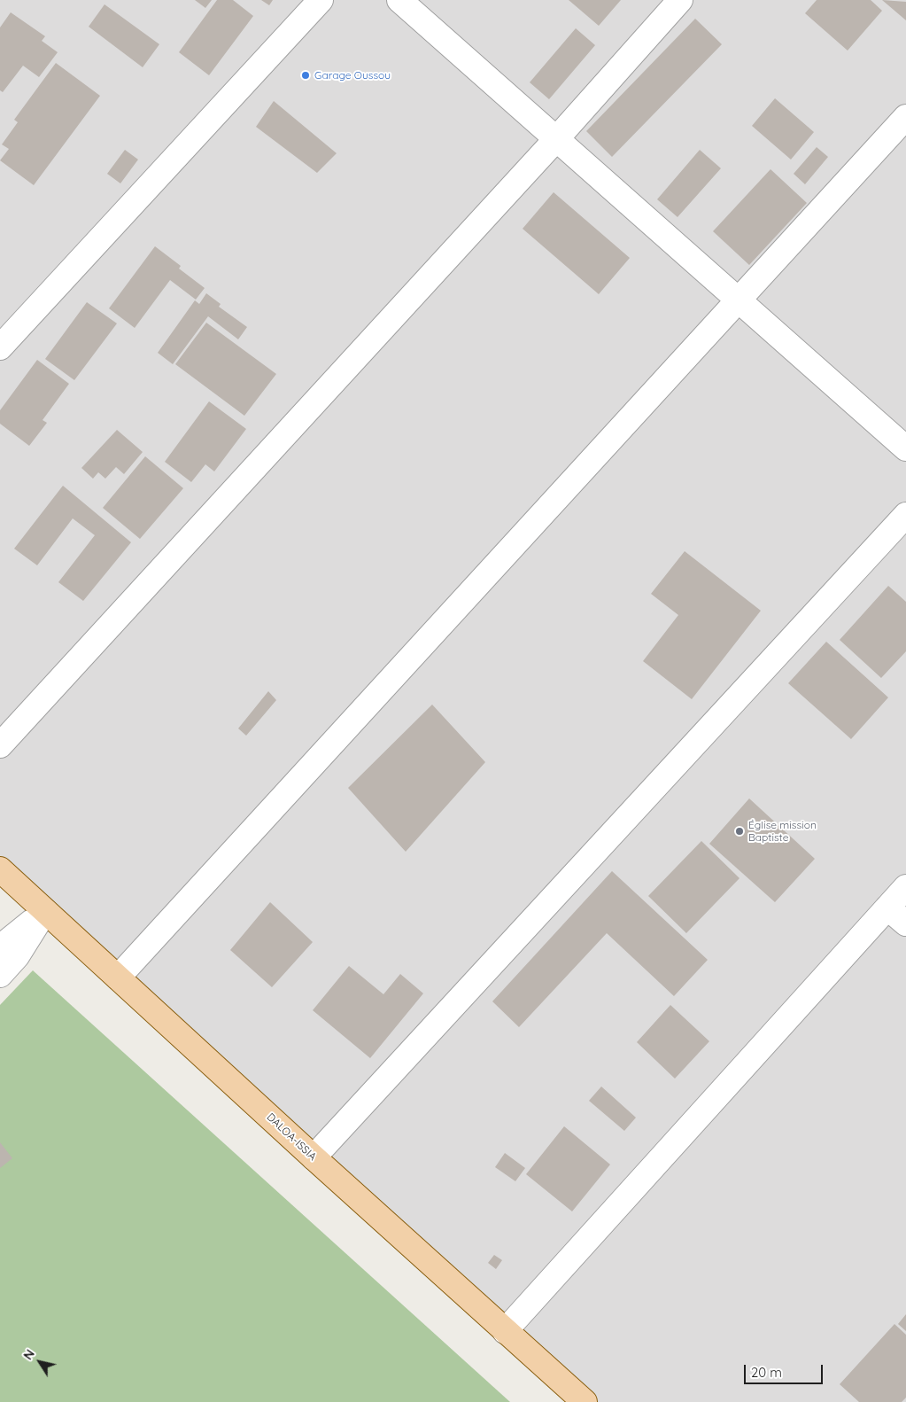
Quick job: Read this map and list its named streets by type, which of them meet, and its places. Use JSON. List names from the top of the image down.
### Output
{
  "streets": {
    "main road": ["DALOA-ISSIA"]
  },
  "places": ["Garage Oussou", "Église mission Baptiste"],
  "scale_bar": "20 m",
  "north": "top left"
}
